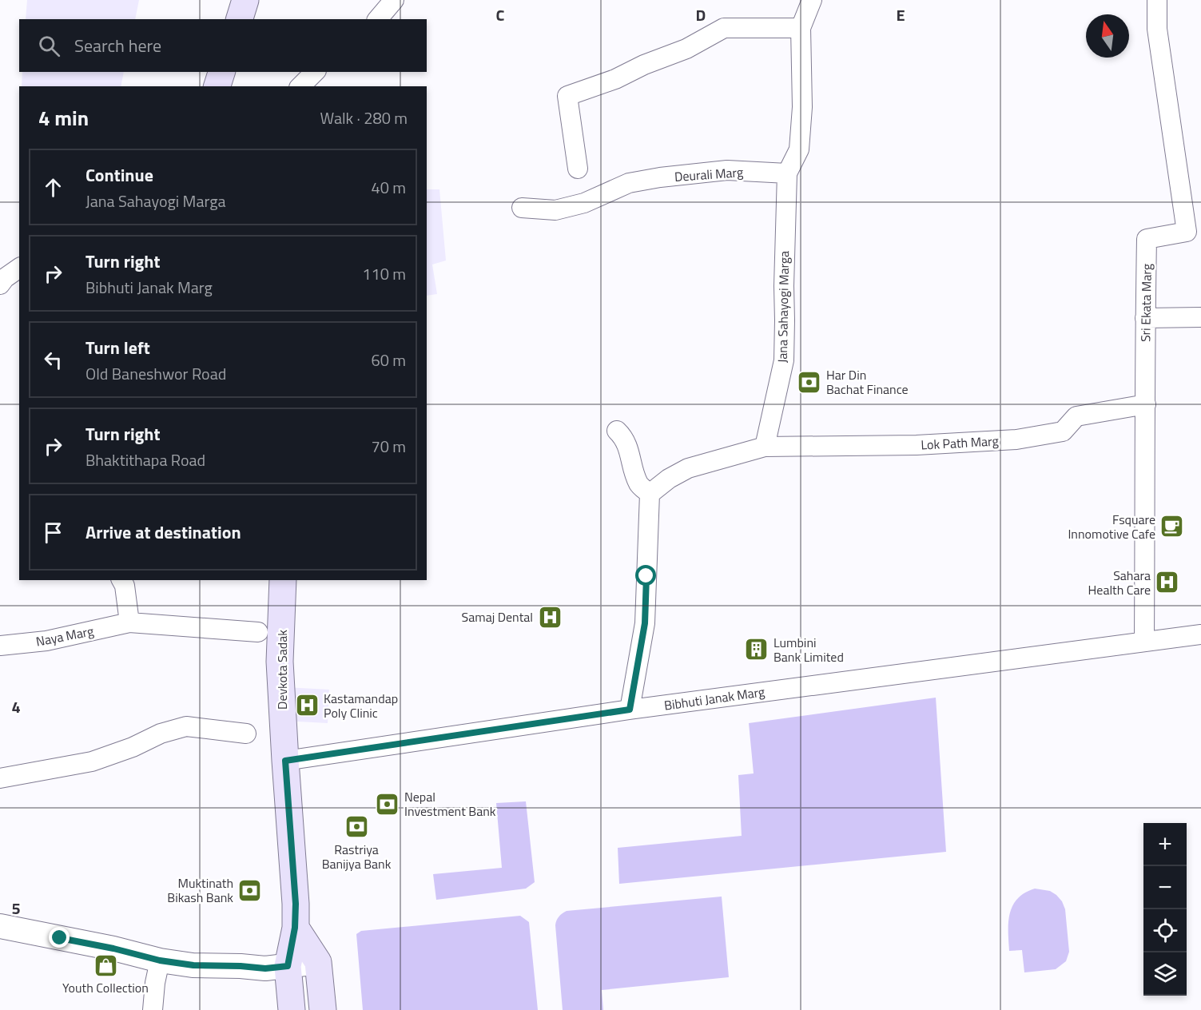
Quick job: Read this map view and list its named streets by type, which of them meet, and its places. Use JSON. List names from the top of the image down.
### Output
{
  "streets": {
    "main road": ["Devkota Sadak"],
    "street": [
      "Deurali Marg",
      "Sri Ekata Marg",
      "Jana Sahayogi Marga",
      "Lok Path Marg",
      "Naya Marg",
      "Bibhuti Janak Marg"
    ]
  },
  "crossings": [
    ["Deurali Marg", "Jana Sahayogi Marga"],
    ["Sri Ekata Marg", "Lok Path Marg"],
    ["Sri Ekata Marg", "Bibhuti Janak Marg"],
    ["Jana Sahayogi Marga", "Lok Path Marg"],
    ["Devkota Sadak", "Bibhuti Janak Marg"]
  ],
  "places": {
    "bank": [
      "Har Din Bachat Finance",
      "Nepal Investment Bank",
      "Rastriya Banijya Bank",
      "Muktinath Bikash Bank"
    ],
    "cafe": ["Fsquare Innomotive Cafe"],
    "hospital": ["Sahara Health Care", "Samaj Dental", "Kastamandap Poly Clinic"],
    "building": ["Lumbini Bank Limited"],
    "shop": ["Youth Collection"]
  },
  "north": "top",
  "page": {
    "search": "Search here",
    "heading": ["4 min", "Walk · 280 m"],
    "list": [
      ["Continue", "Jana Sahayogi Marga", "40 m"],
      ["Turn right", "Bibhuti Janak Marg", "110 m"],
      ["Turn left", "Old Baneshwor Road", "60 m"],
      ["Turn right", "Bhaktithapa Road", "70 m"],
      "Arrive at destination"
    ],
    "map_buttons": ["+", "−"]
  },
  "grid": {
    "columns": ["C", "D", "E"],
    "rows": ["4", "5"]
  }
}
